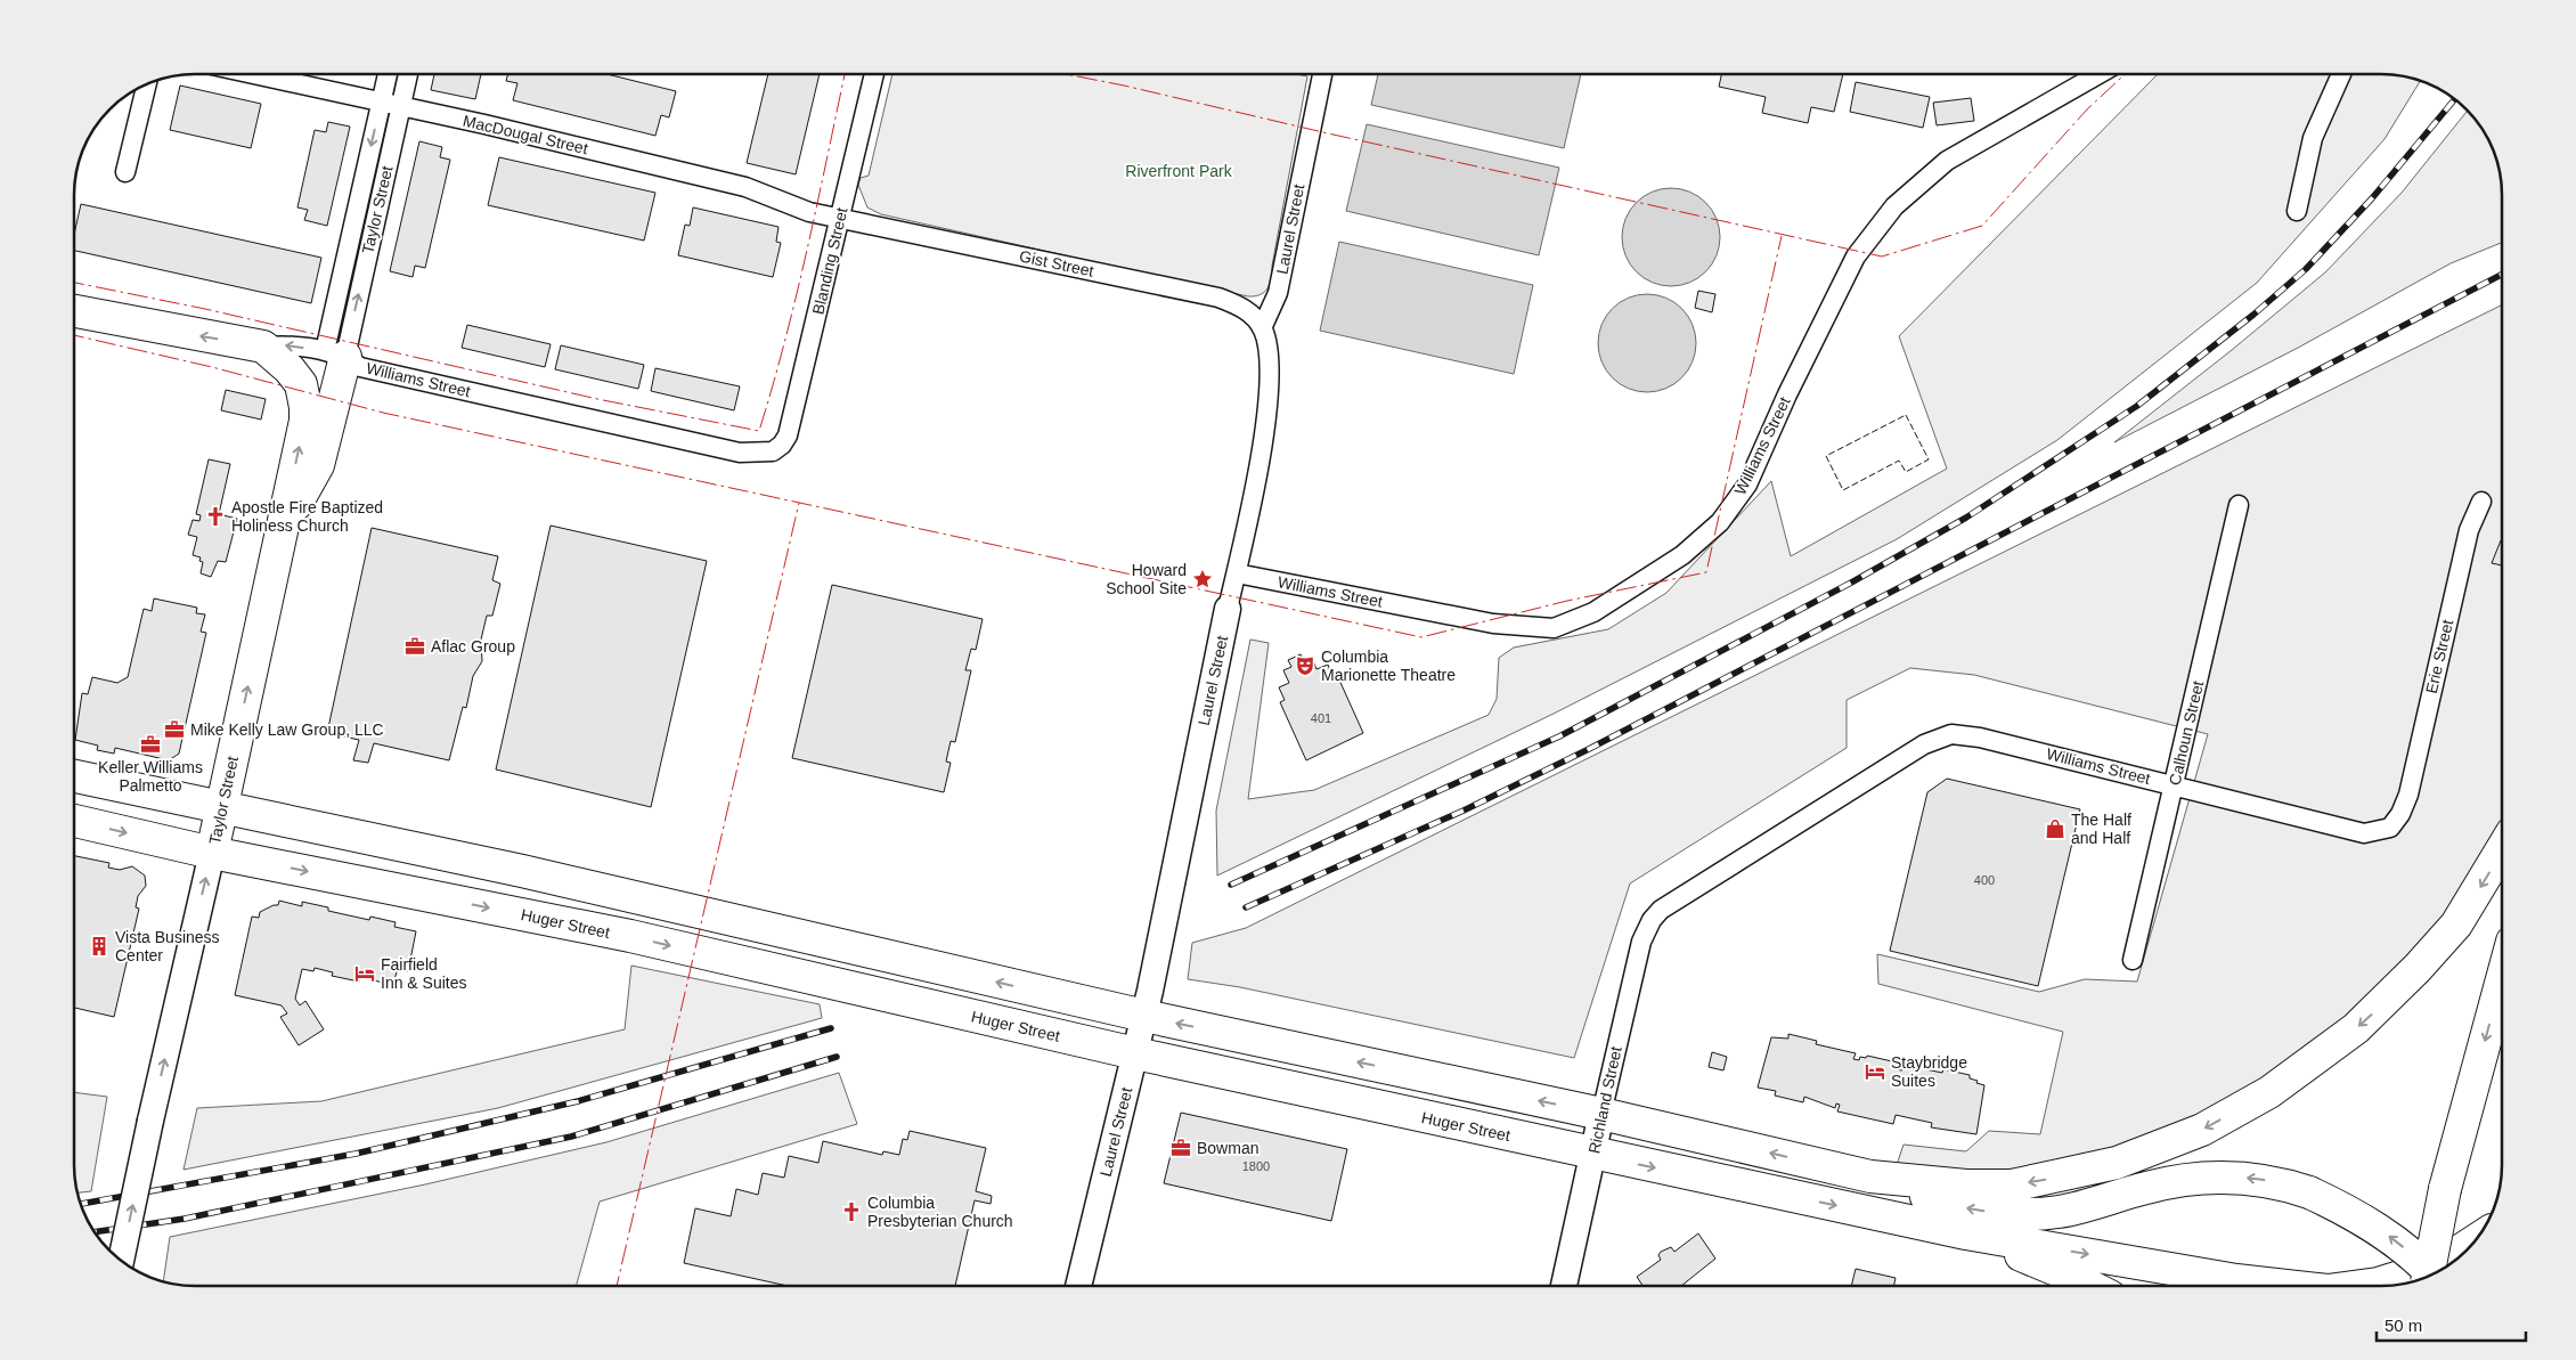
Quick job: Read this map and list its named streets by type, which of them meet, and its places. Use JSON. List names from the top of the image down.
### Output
{
  "streets": {
    "highway": ["Taylor Street", "Williams Street", "Huger Street"],
    "street": [
      "MacDougal Street",
      "Laurel Street",
      "Blanding Street",
      "Gist Street",
      "Erie Street",
      "Calhoun Street",
      "Richland Street"
    ]
  },
  "crossings": [
    ["MacDougal Street", "Taylor Street"],
    ["MacDougal Street", "Blanding Street"],
    ["MacDougal Street", "Gist Street"],
    ["Taylor Street", "Williams Street"],
    ["Taylor Street", "Huger Street"],
    ["Laurel Street", "Gist Street"],
    ["Laurel Street", "Williams Street"],
    ["Laurel Street", "Huger Street"],
    ["Blanding Street", "Gist Street"],
    ["Blanding Street", "Williams Street"],
    ["Williams Street", "Erie Street"],
    ["Williams Street", "Calhoun Street"],
    ["Williams Street", "Richland Street"],
    ["Huger Street", "Richland Street"]
  ],
  "parks": ["Riverfront Park"],
  "places": {
    "church": ["Apostle Fire Baptized Holiness Church", "Columbia Presbyterian Church"],
    "place": ["Howard School Site"],
    "office": [
      "Aflac Group",
      "Mike Kelly Law Group, LLC",
      "Keller Williams Palmetto",
      "Bowman"
    ],
    "theatre": ["Columbia Marionette Theatre"],
    "shop": ["The Half and Half"],
    "building": ["Vista Business Center"],
    "hotel": ["Fairfield Inn & Suites", "Staybridge Suites"]
  },
  "house_numbers": ["401", "400", "1800"],
  "scale_bar": "50 m"
}
